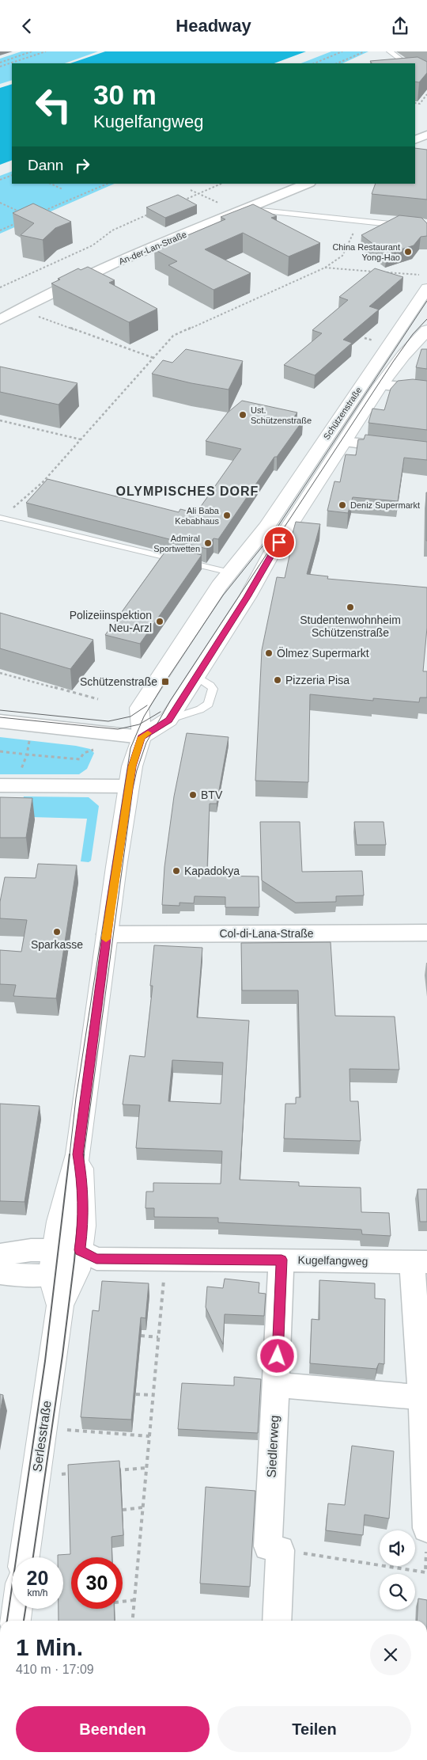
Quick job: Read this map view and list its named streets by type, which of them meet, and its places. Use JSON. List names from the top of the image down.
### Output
{
  "streets": {
    "street": [
      "An-der-Lan-Straße",
      "Schützenstraße",
      "Col-di-Lana-Straße",
      "Kugelfangweg",
      "Serlesstraße",
      "Siedlerweg"
    ]
  },
  "crossings": [
    ["Schützenstraße", "Col-di-Lana-Straße"],
    ["Schützenstraße", "Kugelfangweg"],
    ["Schützenstraße", "Serlesstraße"],
    ["Kugelfangweg", "Serlesstraße"],
    ["Kugelfangweg", "Siedlerweg"]
  ],
  "districts": ["OLYMPISCHES DORF"],
  "places": {
    "other": [
      "China Restaurant Yong-Hao",
      "Ust. Schützenstraße",
      "Deniz Supermarkt",
      "Ali Baba Kebabhaus",
      "Admiral Sportwetten",
      "Studentenwohnheim Schützenstraße",
      "Polizeiinspektion Neu-Arzl",
      "Ölmez Supermarkt",
      "Pizzeria Pisa",
      "BTV",
      "Kapadokya",
      "Sparkasse"
    ],
    "transit": ["Schützenstraße"]
  },
  "page": {
    "header": "Headway",
    "turn": ["30 m", "Kugelfangweg"],
    "then": "Dann",
    "speed": "20 km/h",
    "limit": "30",
    "heading": ["1 Min.", "410 m · 17:09"],
    "buttons": ["Beenden", "Teilen"]
  }
}
